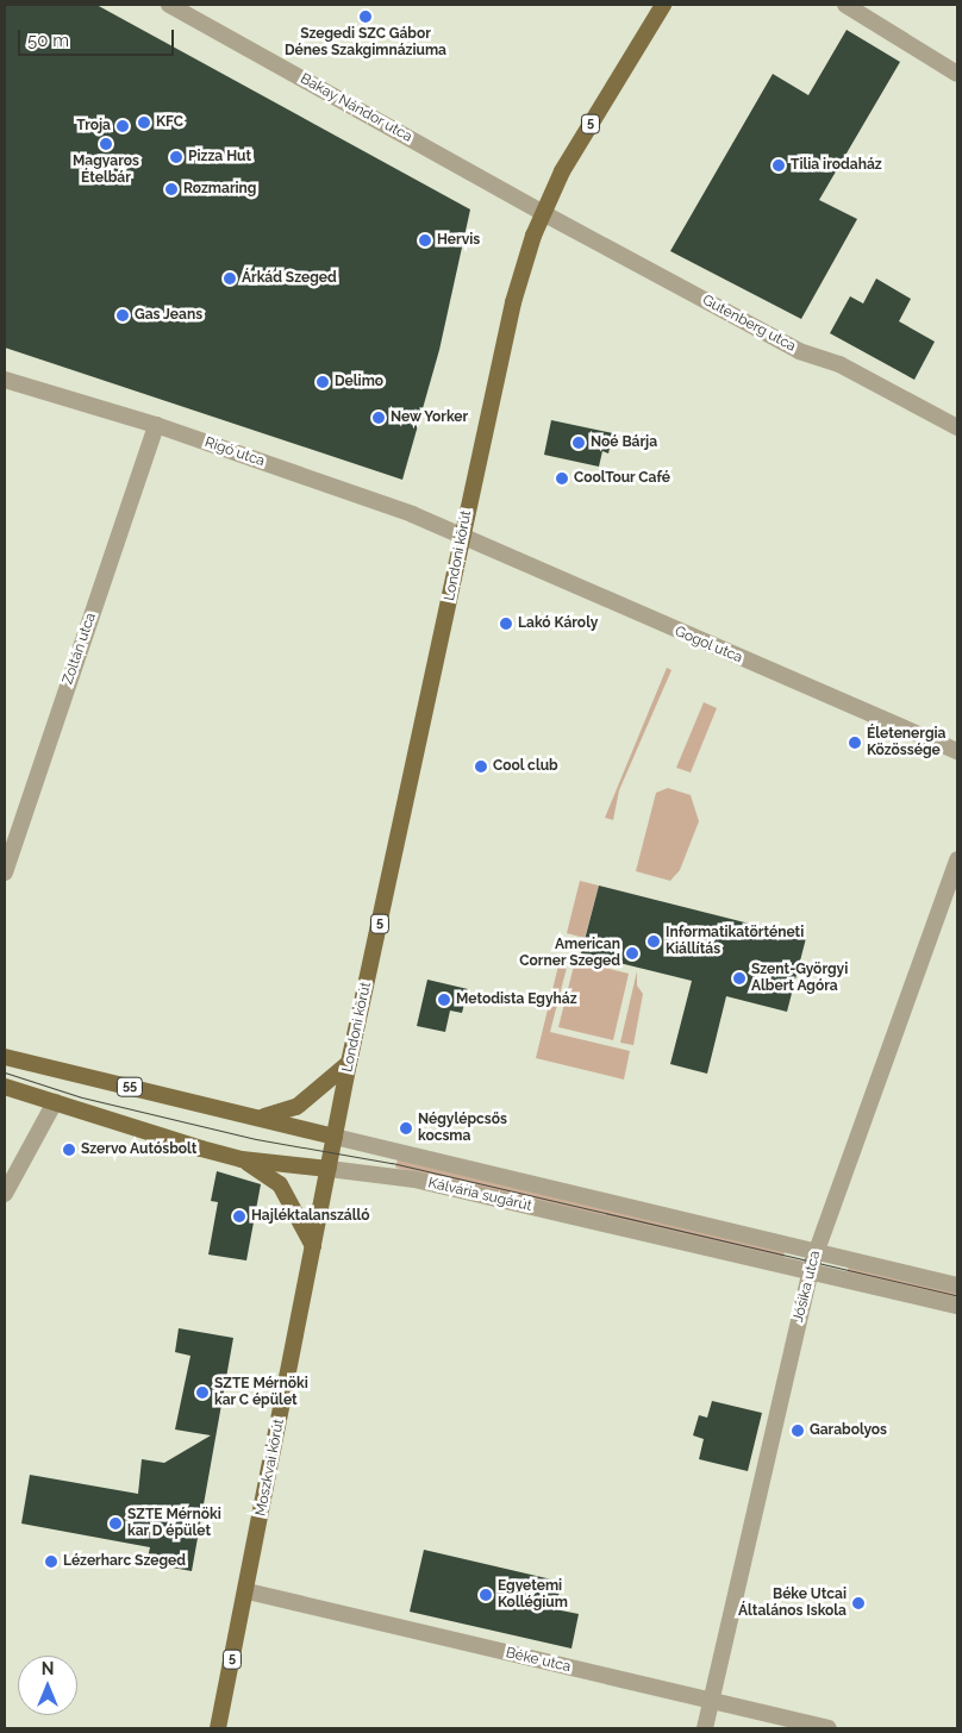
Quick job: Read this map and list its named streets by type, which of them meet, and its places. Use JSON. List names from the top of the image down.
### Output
{
  "streets": {
    "main road": [
      "5",
      "Londoni körút",
      "55",
      "Kálvária sugárút",
      "Moszkvai körút"
    ],
    "street": [
      "Bakay Nándor utca",
      "Gutenberg utca",
      "Rigó utca",
      "Gogol utca",
      "Zoltán utca",
      "Jósika utca",
      "Béke utca"
    ]
  },
  "crossings": [
    ["Bakay Nándor utca", "Gutenberg utca"],
    ["Bakay Nándor utca", "Londoni körút"],
    ["Gutenberg utca", "Londoni körút"],
    ["Rigó utca", "Londoni körút"],
    ["Rigó utca", "Gogol utca"],
    ["Rigó utca", "Zoltán utca"],
    ["Londoni körút", "Gogol utca"],
    ["Londoni körút", "Kálvária sugárút"],
    ["Londoni körút", "Moszkvai körút"],
    ["Kálvária sugárút", "Jósika utca"],
    ["Kálvária sugárút", "Moszkvai körút"],
    ["Jósika utca", "Béke utca"],
    ["Moszkvai körút", "Béke utca"]
  ],
  "places": [
    "Szegedi SZC Gábor Dénes Szakgimnáziuma",
    "KFC",
    "Troja",
    "Magyaros Ételbár",
    "Pizza Hut",
    "Tilia irodaház",
    "Rozmaring",
    "Hervis",
    "Árkád Szeged",
    "Gas Jeans",
    "Delimo",
    "New Yorker",
    "Noé Bárja",
    "CoolTour Café",
    "Lakó Károly",
    "Életenergia Közössége",
    "Cool club",
    "Informatikatörténeti Kiállítás",
    "American Corner Szeged",
    "Szent-Györgyi Albert Agóra",
    "Metodista Egyház",
    "Négylépcsős kocsma",
    "Szervo Autósbolt",
    "Hajléktalanszálló",
    "SZTE Mérnöki kar C épület",
    "Garabolyos",
    "SZTE Mérnöki kar D épület",
    "Lézerharc Szeged",
    "Egyetemi Kollégium",
    "Béke Utcai Általános Iskola"
  ],
  "scale_bar": "50 m",
  "north": "top"
}
